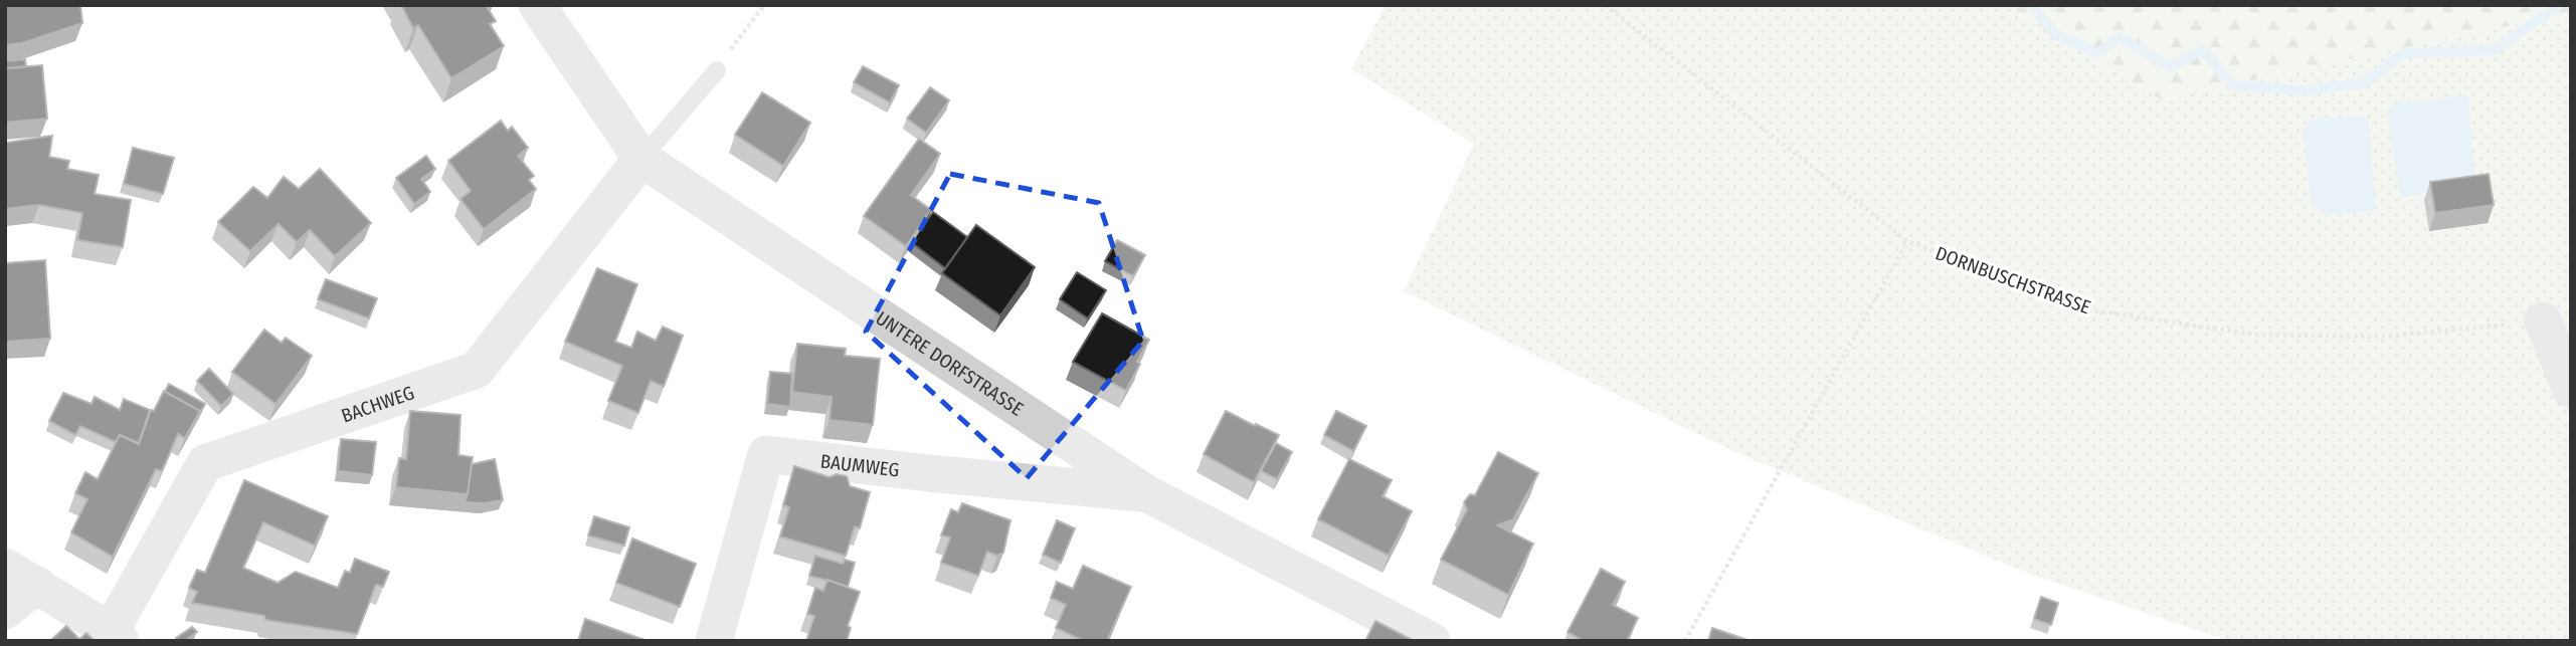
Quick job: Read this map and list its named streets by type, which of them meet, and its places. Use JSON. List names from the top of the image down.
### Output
{
  "streets": {
    "street": ["UNTERE DORFSTRASSE", "BACHWEG", "BAUMWEG"],
    "path": ["DORNBUSCHSTRASSE"]
  },
  "crossings": [
    ["UNTERE DORFSTRASSE", "BACHWEG"],
    ["UNTERE DORFSTRASSE", "BAUMWEG"]
  ]
}
